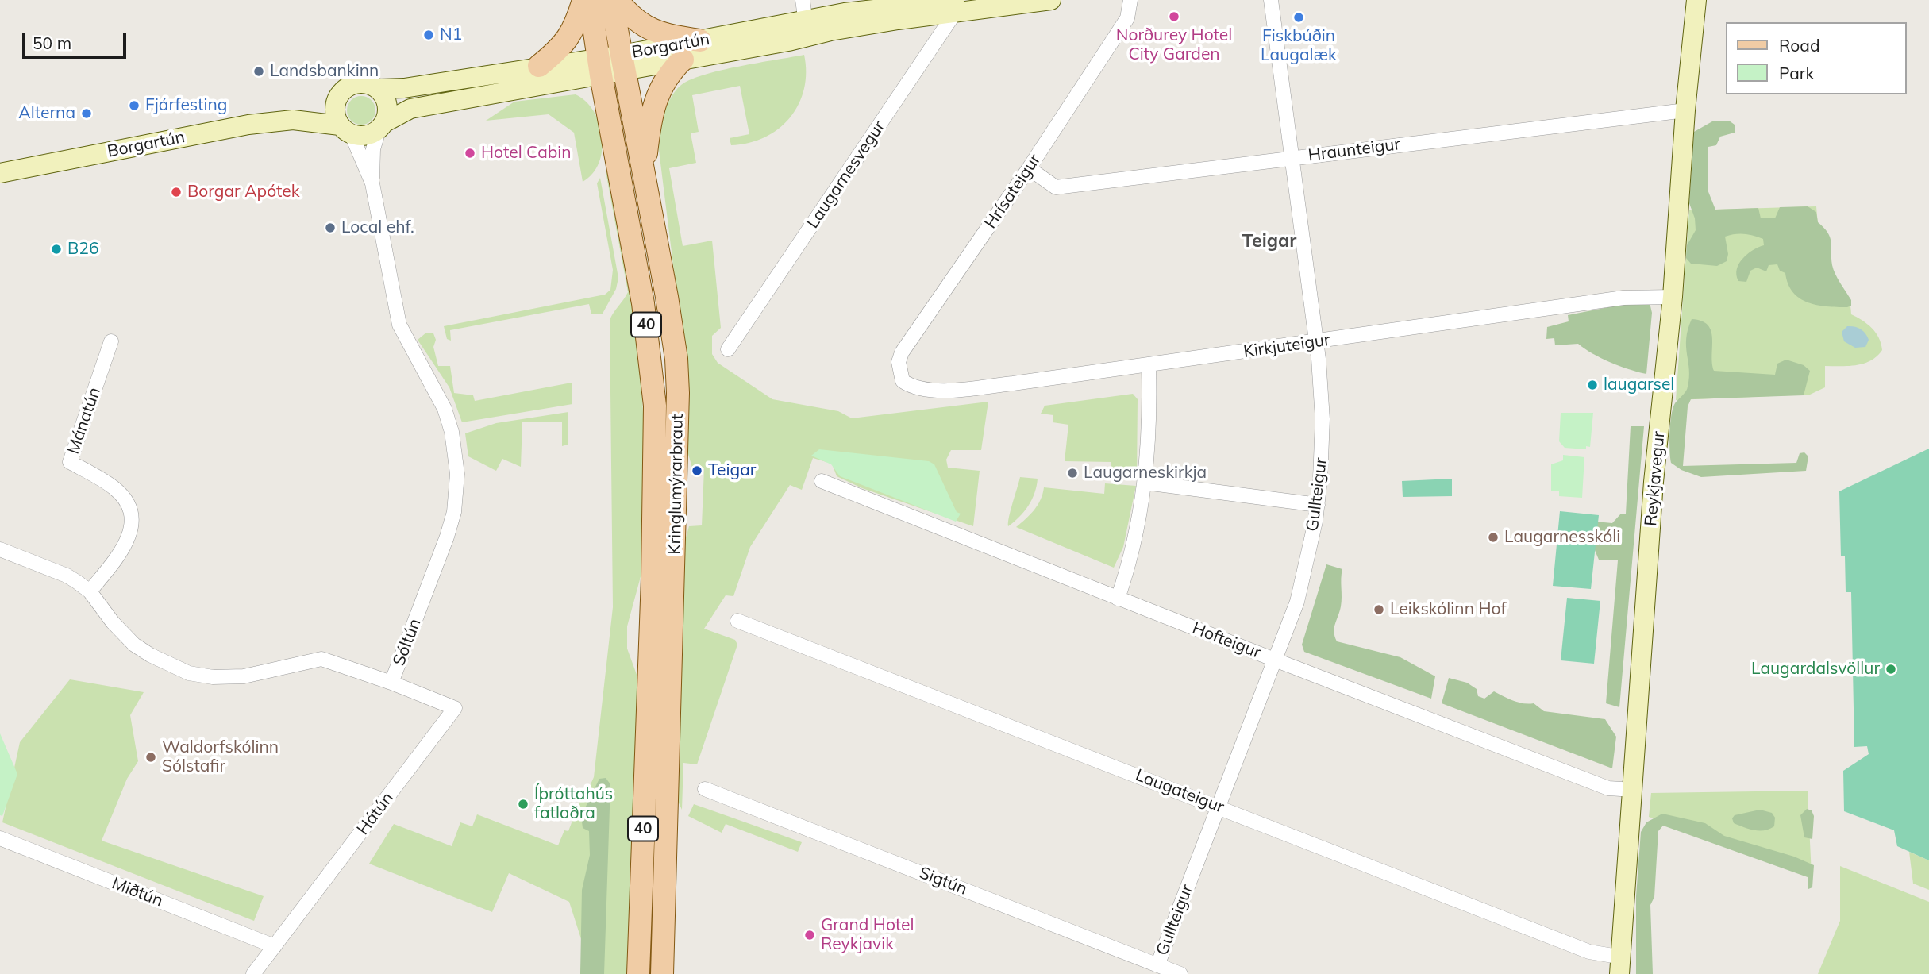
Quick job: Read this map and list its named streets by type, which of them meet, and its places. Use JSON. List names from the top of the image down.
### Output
{
  "streets": {
    "main road": ["40", "Kringlumýrarbraut"],
    "street": [
      "Borgartún",
      "Hraunteigur",
      "Laugarnesvegur",
      "Hrísateigur",
      "Kirkjuteigur",
      "Mánatún",
      "Reykjavegur",
      "Gullteigur",
      "Hofteigur",
      "Sóltún",
      "Laugateigur",
      "Hátún",
      "Sigtún",
      "Miðtún"
    ]
  },
  "crossings": [
    ["Borgartún", "Laugarnesvegur"],
    ["Borgartún", "Kringlumýrarbraut"],
    ["Borgartún", "Sóltún"],
    ["Hraunteigur", "Hrísateigur"],
    ["Hraunteigur", "Reykjavegur"],
    ["Hraunteigur", "Gullteigur"],
    ["Hrísateigur", "Kirkjuteigur"],
    ["Kirkjuteigur", "Reykjavegur"],
    ["Kirkjuteigur", "Gullteigur"],
    ["Mánatún", "Sóltún"],
    ["Reykjavegur", "Hofteigur"],
    ["Reykjavegur", "Laugateigur"],
    ["Gullteigur", "Hofteigur"],
    ["Gullteigur", "Laugateigur"],
    ["Gullteigur", "Sigtún"],
    ["Sóltún", "Hátún"],
    ["Hátún", "Miðtún"]
  ],
  "districts": ["Teigar"],
  "places": [
    "Norðurey Hotel City Garden",
    "Fiskbúðin Laugalæk",
    "N1",
    "Landsbankinn",
    "Fjárfesting",
    "Alterna",
    "Hotel Cabin",
    "Borgar Apótek",
    "Local ehf.",
    "B26",
    "laugarsel",
    "Teigar",
    "Laugarneskirkja",
    "Laugarnesskóli",
    "Leikskólinn Hof",
    "Laugardalsvöllur",
    "Waldorfskólinn Sólstafir",
    "Íþróttahús fatlaðra",
    "Grand Hotel Reykjavik"
  ],
  "legend": ["Road", "Park"],
  "scale_bar": "50 m"
}
